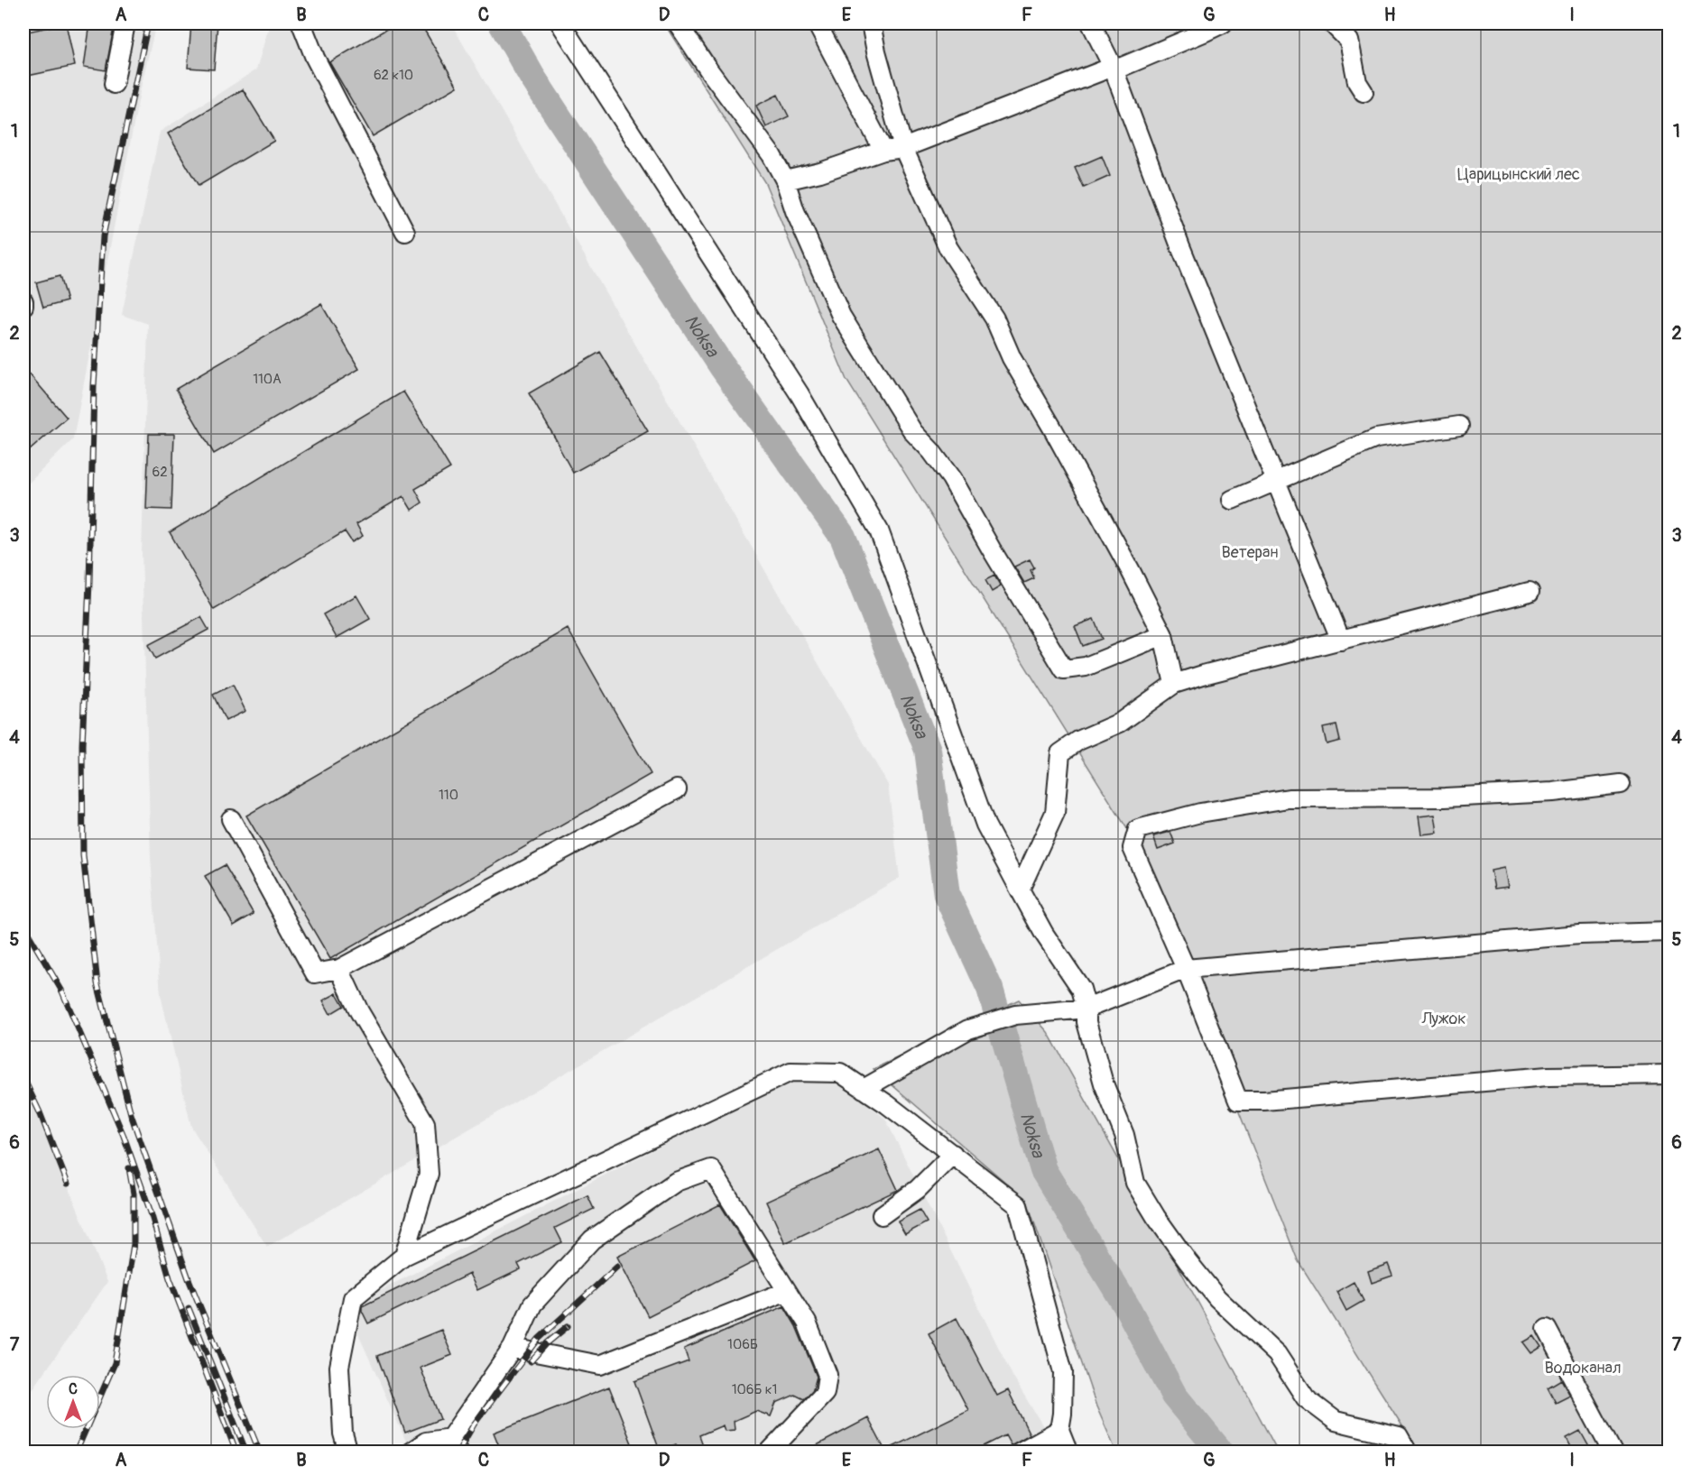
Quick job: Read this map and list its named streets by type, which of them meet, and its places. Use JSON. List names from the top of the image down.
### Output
{
  "water": ["Noksa"],
  "parks": [
    "Царицынский лес",
    "Ветеран",
    "Лужок",
    "Водоканал"
  ],
  "house_numbers": [
    "62 к10",
    "110А",
    "62",
    "110",
    "106Б",
    "106Б к1"
  ],
  "north": "top",
  "grid": {
    "columns": [
      "A",
      "B",
      "C",
      "D",
      "E",
      "F",
      "G",
      "H",
      "I"
    ],
    "rows": [
      "1",
      "2",
      "3",
      "4",
      "5",
      "6",
      "7"
    ]
  }
}
